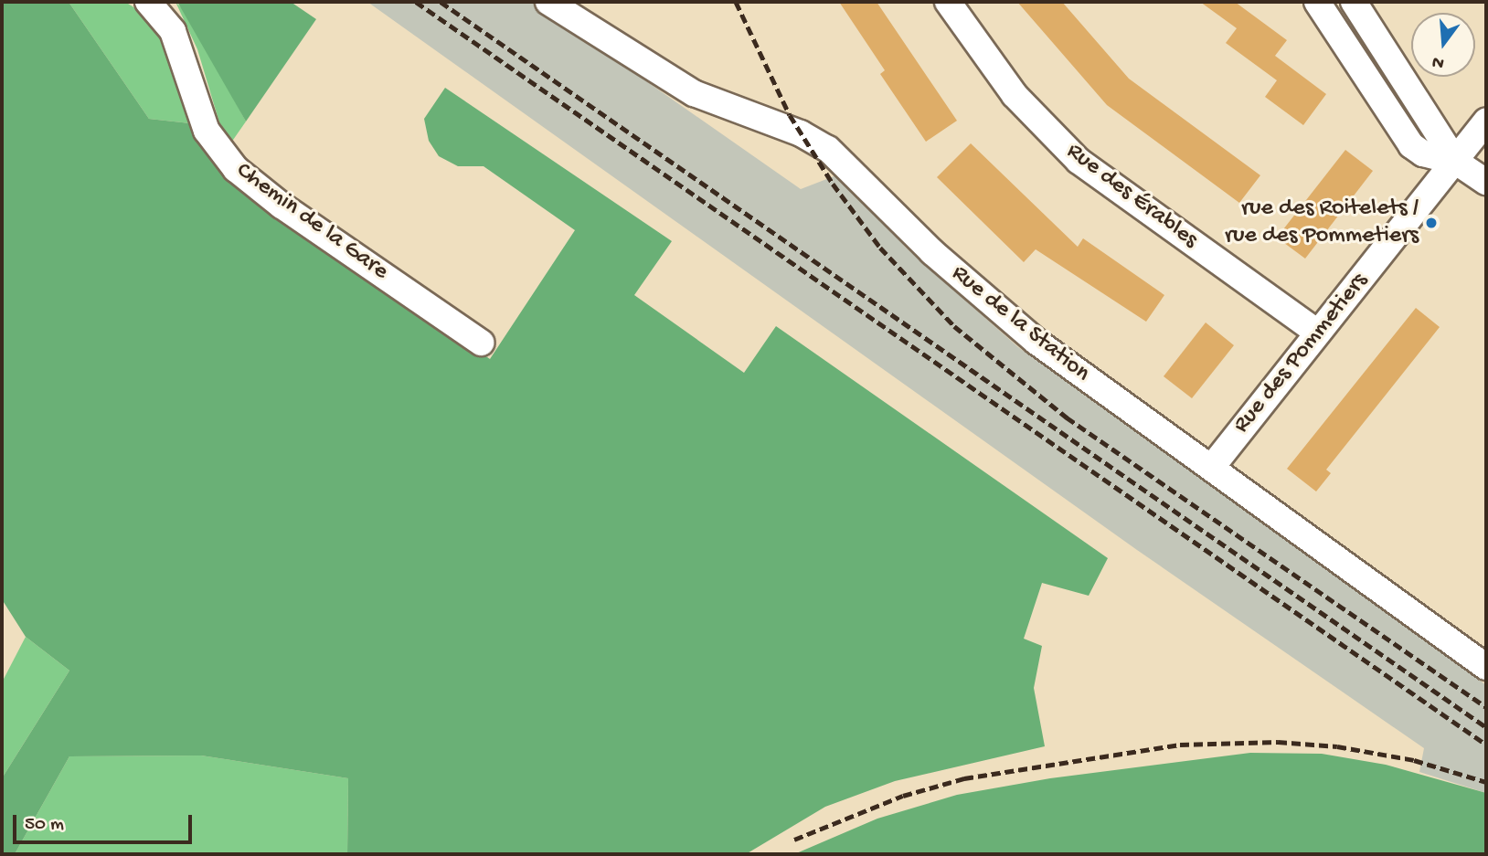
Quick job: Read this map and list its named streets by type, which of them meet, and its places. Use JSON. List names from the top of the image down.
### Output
{
  "streets": {
    "street": [
      "Rue des Érables",
      "Chemin de la Gare",
      "Rue de la Station",
      "Rue des Pommetiers"
    ]
  },
  "crossings": [
    ["Rue des Érables", "Rue des Pommetiers"],
    ["Rue de la Station", "Rue des Pommetiers"]
  ],
  "places": ["rue des Roitelets / rue des Pommetiers"],
  "scale_bar": "50 m",
  "north": "bottom"
}
